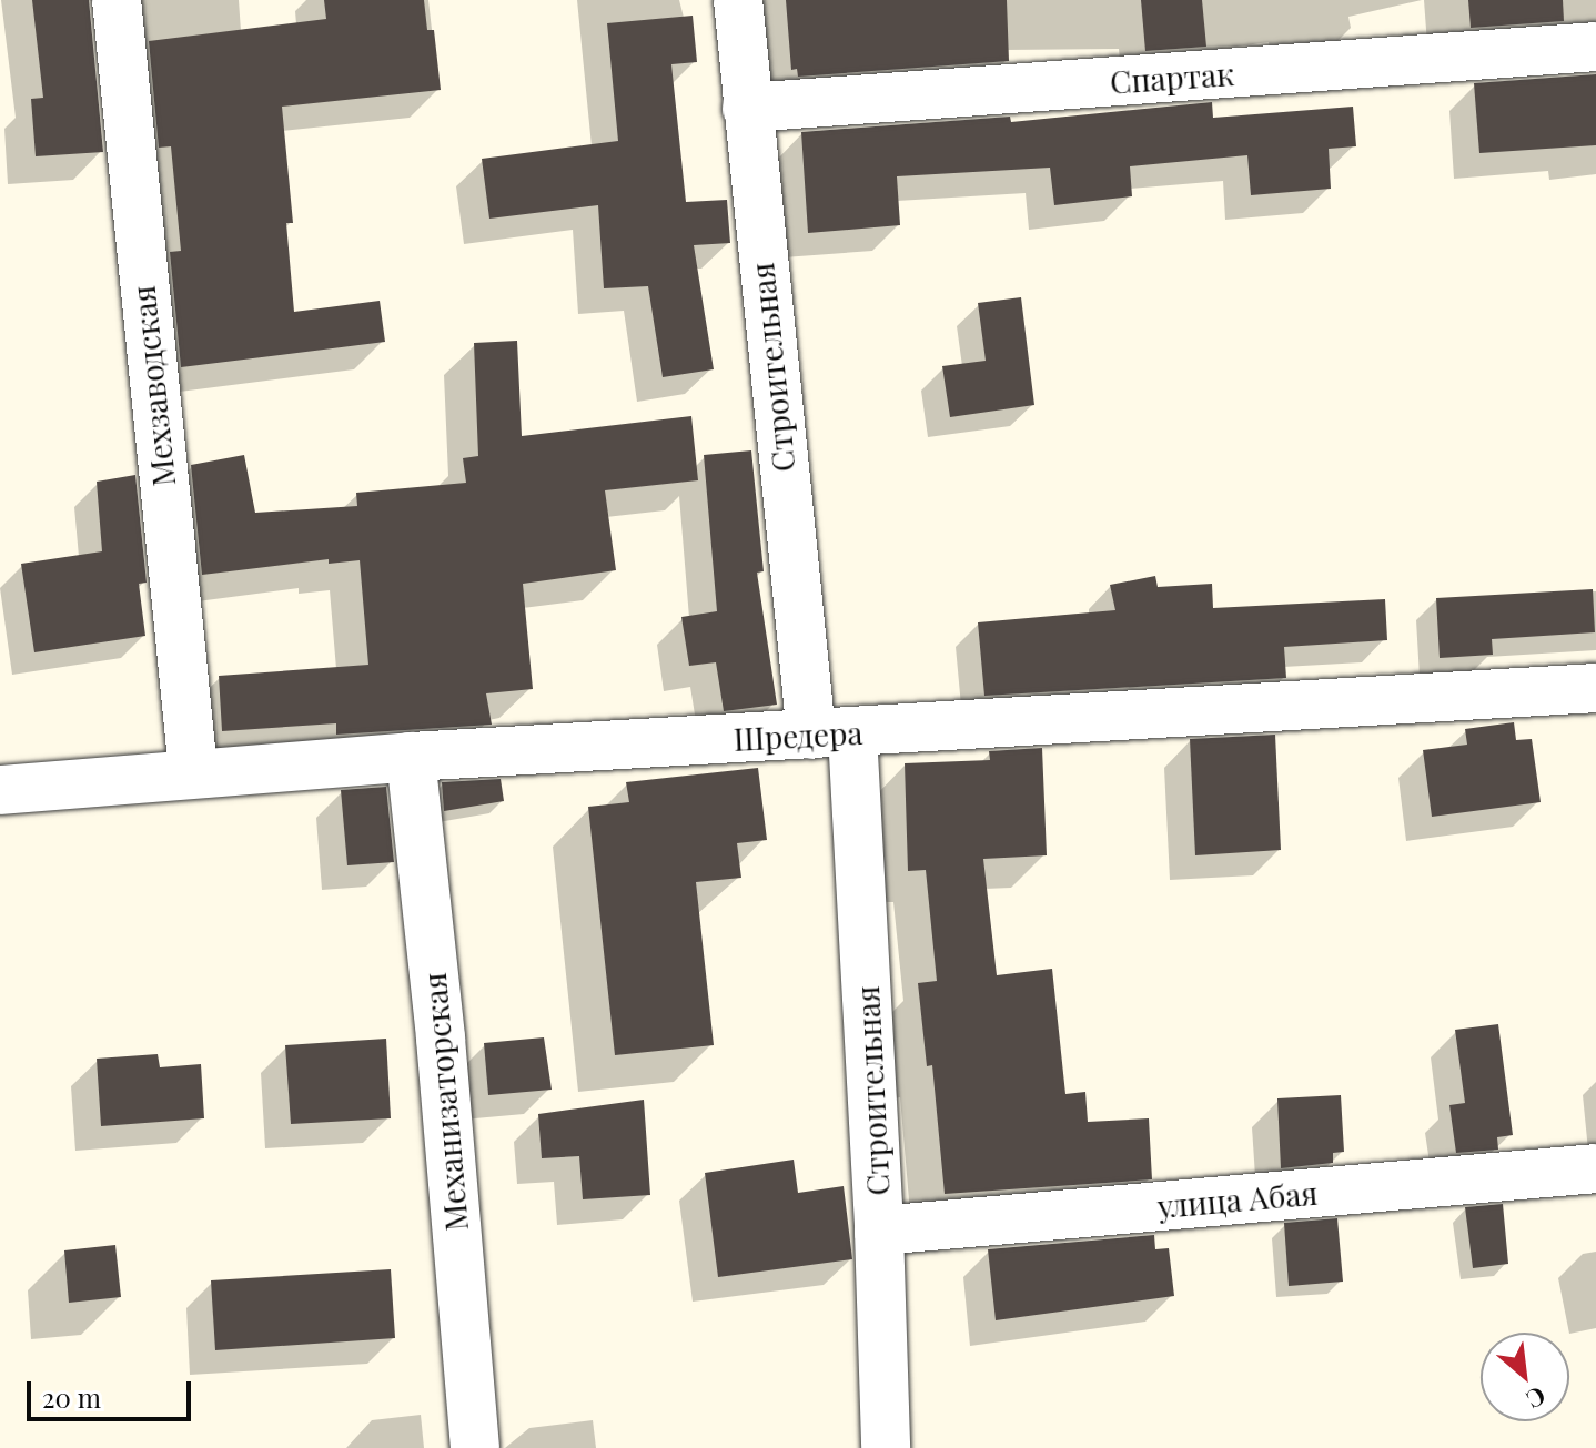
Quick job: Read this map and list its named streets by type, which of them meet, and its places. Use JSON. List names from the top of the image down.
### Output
{
  "streets": {
    "street": [
      "Спартак",
      "Строительная",
      "Мехзаводская",
      "Шредера",
      "Механизаторская",
      "улица Абая"
    ]
  },
  "crossings": [
    ["Спартак", "Строительная"],
    ["Строительная", "Шредера"],
    ["Строительная", "улица Абая"],
    ["Мехзаводская", "Шредера"],
    ["Шредера", "Механизаторская"]
  ],
  "scale_bar": "20 m",
  "north": "bottom right"
}
